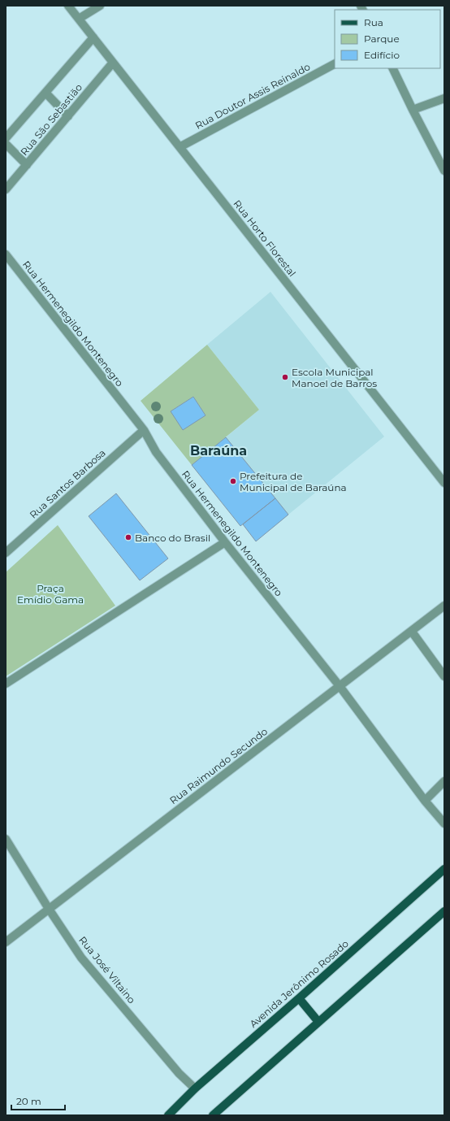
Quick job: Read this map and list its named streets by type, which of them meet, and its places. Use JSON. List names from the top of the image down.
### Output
{
  "streets": {
    "main road": ["Avenida Jerônimo Rosado"],
    "street": [
      "Rua Doutor Assis Reinaldo",
      "Rua São Sebastião",
      "Rua Horto Florestal",
      "Rua Hermenegildo Montenegro",
      "Rua Santos Barbosa",
      "Rua Raimundo Secundo",
      "Rua José Viltaino"
    ]
  },
  "crossings": [
    ["Rua Doutor Assis Reinaldo", "Rua Horto Florestal"],
    ["Rua São Sebastião", "Rua Horto Florestal"],
    ["Rua Hermenegildo Montenegro", "Rua Santos Barbosa"],
    ["Rua Hermenegildo Montenegro", "Rua Raimundo Secundo"],
    ["Rua Raimundo Secundo", "Rua José Viltaino"],
    ["Rua José Viltaino", "Avenida Jerônimo Rosado"]
  ],
  "districts": ["Baraúna"],
  "parks": ["Praça Emídio Gama"],
  "places": ["Escola Municipal Manoel de Barros", "Prefeitura de Municipal de Baraúna", "Banco do Brasil"],
  "legend": ["Rua", "Parque", "Edifício"],
  "scale_bar": "20 m"
}
